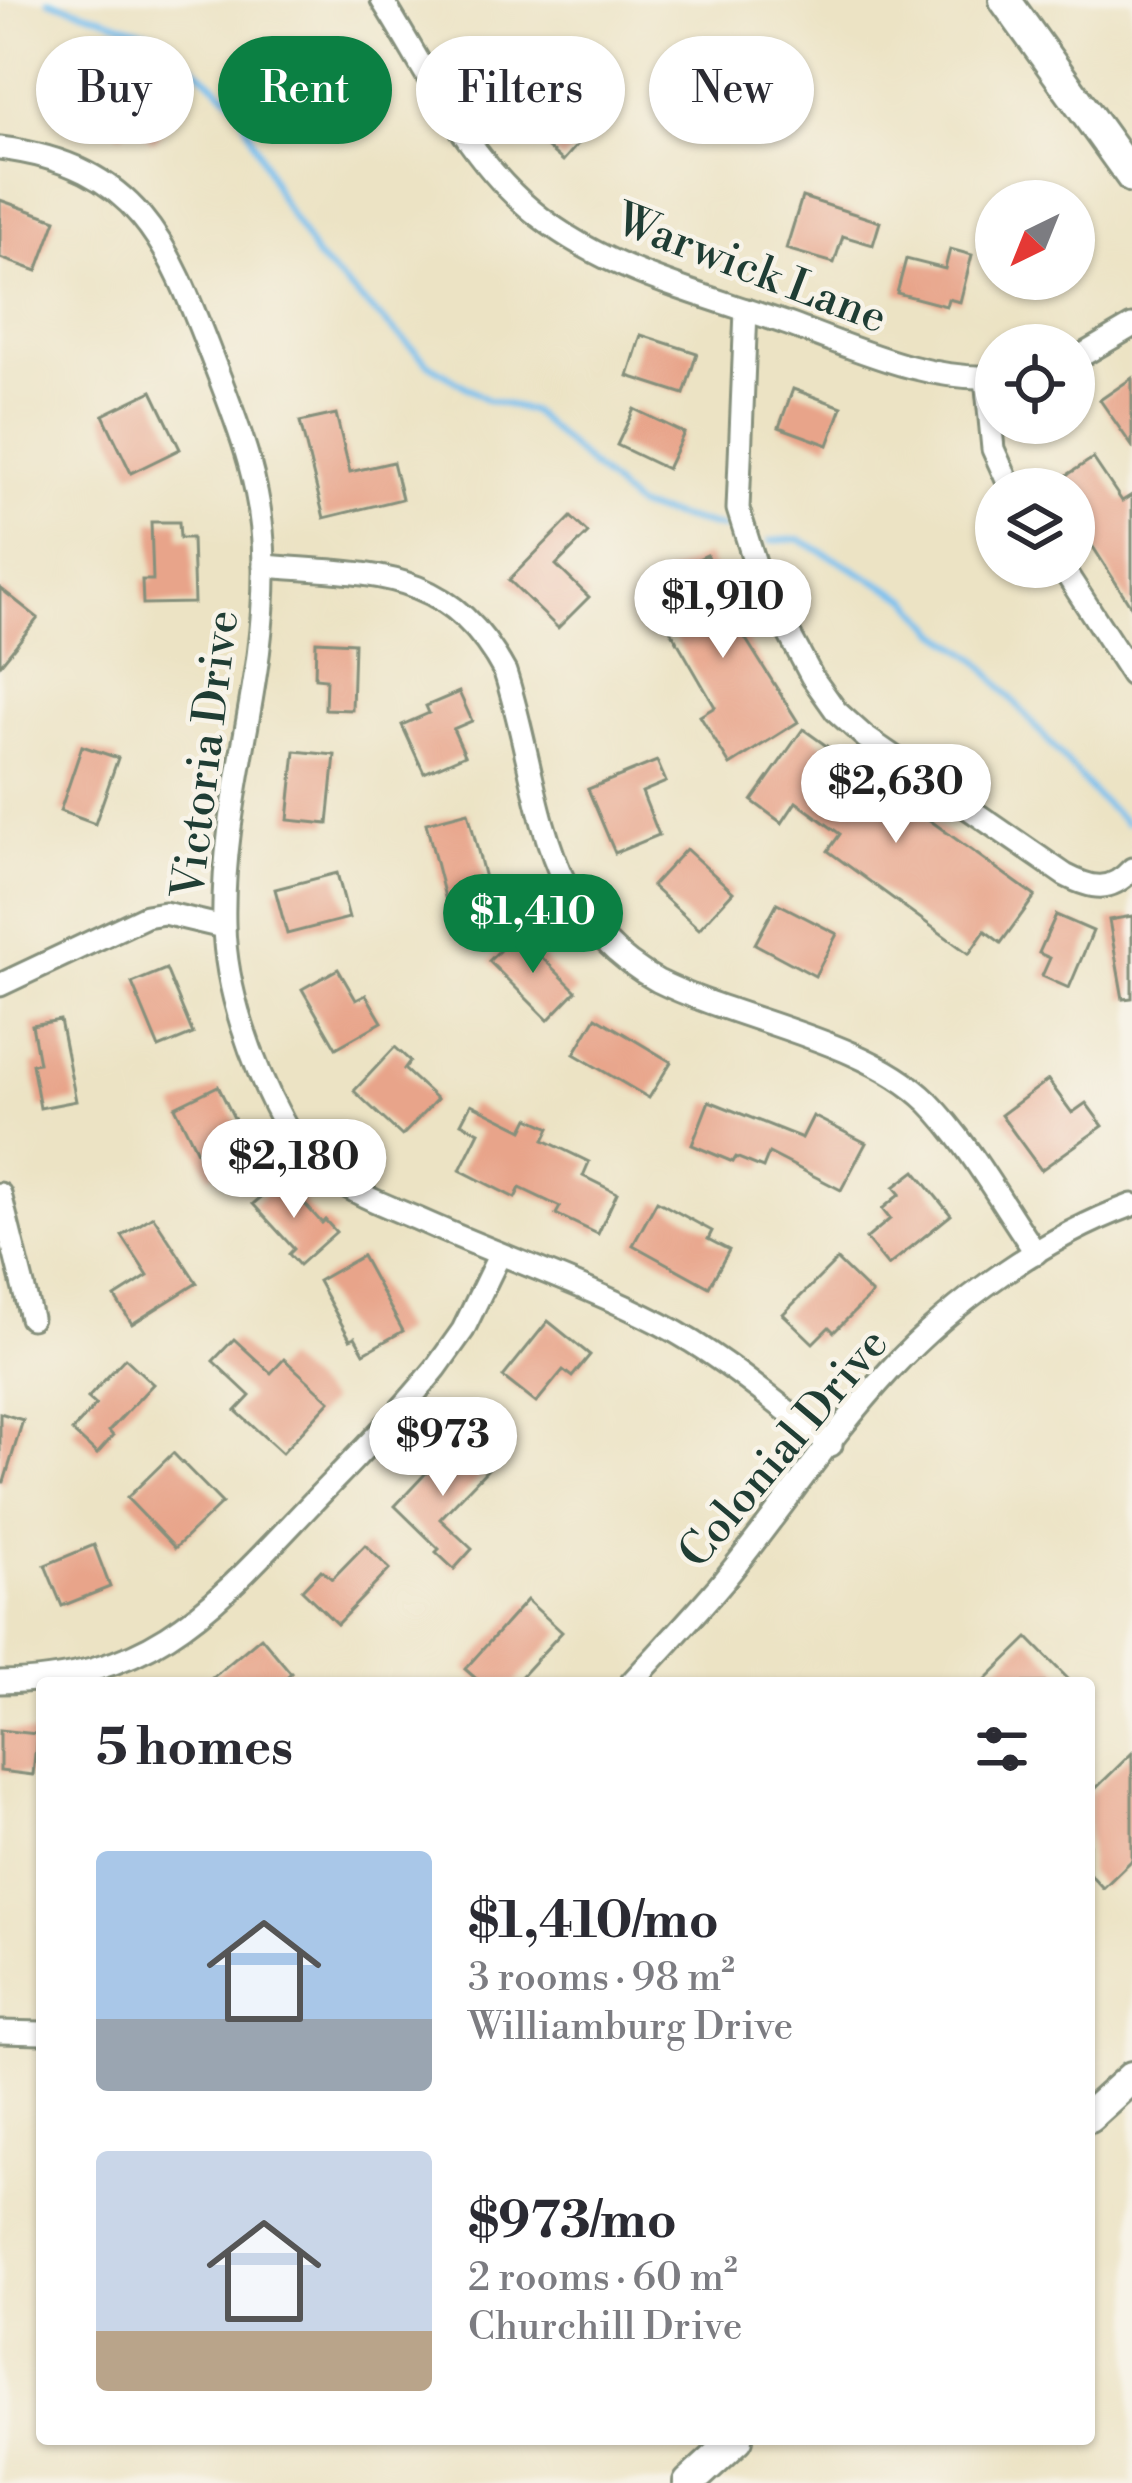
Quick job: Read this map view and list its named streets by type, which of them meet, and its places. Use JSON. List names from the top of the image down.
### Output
{
  "streets": {
    "street": ["Warwick Lane", "Victoria Drive", "Colonial Drive"]
  },
  "crossings": [
    ["Victoria Drive", "Colonial Drive"]
  ],
  "north": "bottom left",
  "page": {
    "chip": [
      "Buy",
      "Rent",
      "Filters",
      "New"
    ],
    "price": [
      "$1,910",
      "$2,630",
      "$1,410",
      "$2,180",
      "$973"
    ],
    "heading": "5 homes",
    "list": [
      {
        "name": "$1,410/mo",
        "note": "3 rooms · 98 m² · Williamburg Drive"
      },
      {
        "name": "$973/mo",
        "note": "2 rooms · 60 m² · Churchill Drive"
      }
    ]
  }
}
